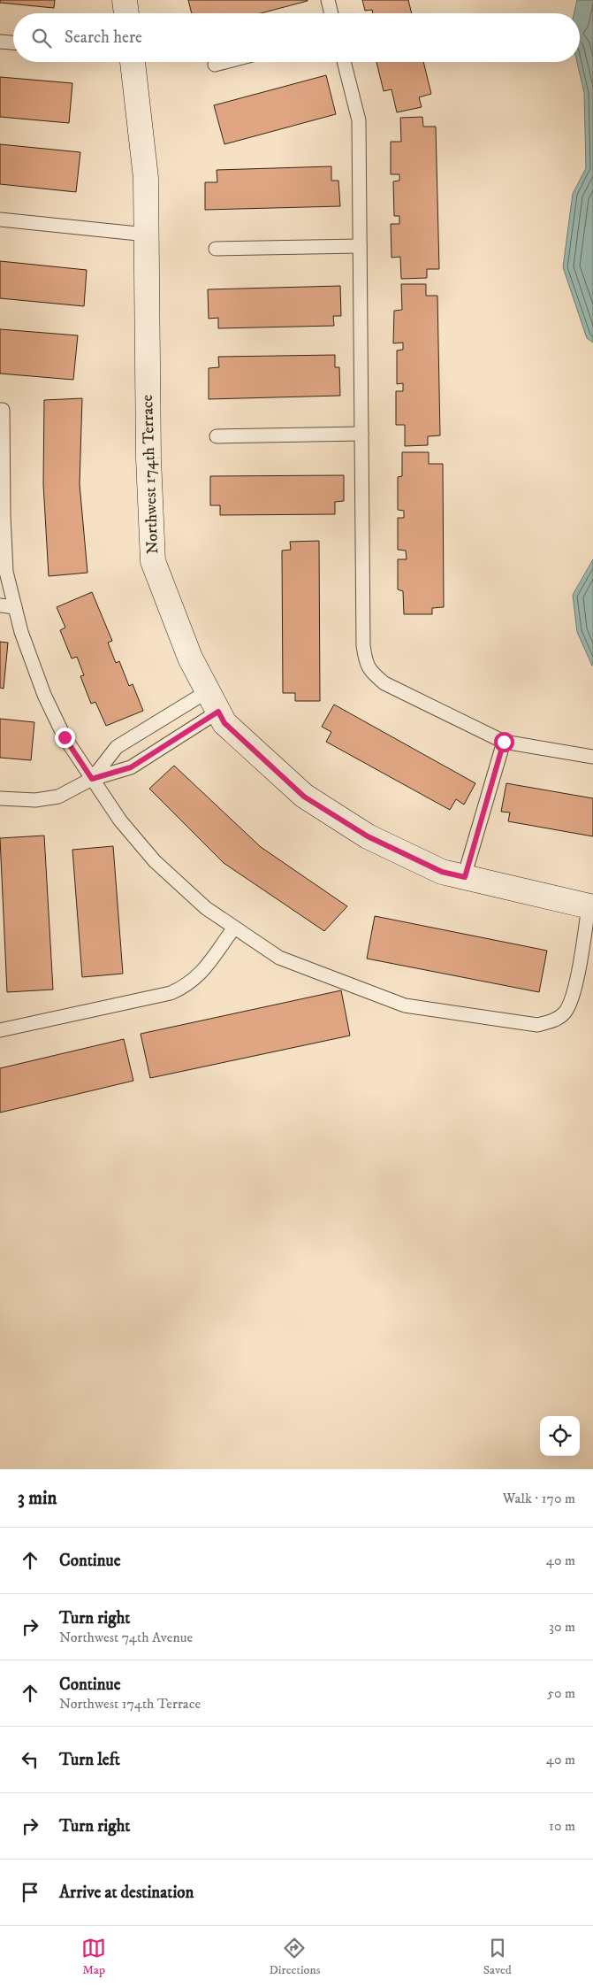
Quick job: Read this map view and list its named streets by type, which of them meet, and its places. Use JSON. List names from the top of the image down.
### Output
{
  "streets": {
    "street": ["Northwest 174th Terrace"]
  },
  "page": {
    "search": "Search here",
    "heading": ["3 min", "Walk · 170 m"],
    "list": [
      ["Continue", "40 m"],
      ["Turn right", "Northwest 74th Avenue", "30 m"],
      ["Continue", "Northwest 174th Terrace", "50 m"],
      ["Turn left", "40 m"],
      ["Turn right", "10 m"],
      "Arrive at destination"
    ],
    "nav": ["Map", "Directions", "Saved"]
  }
}
